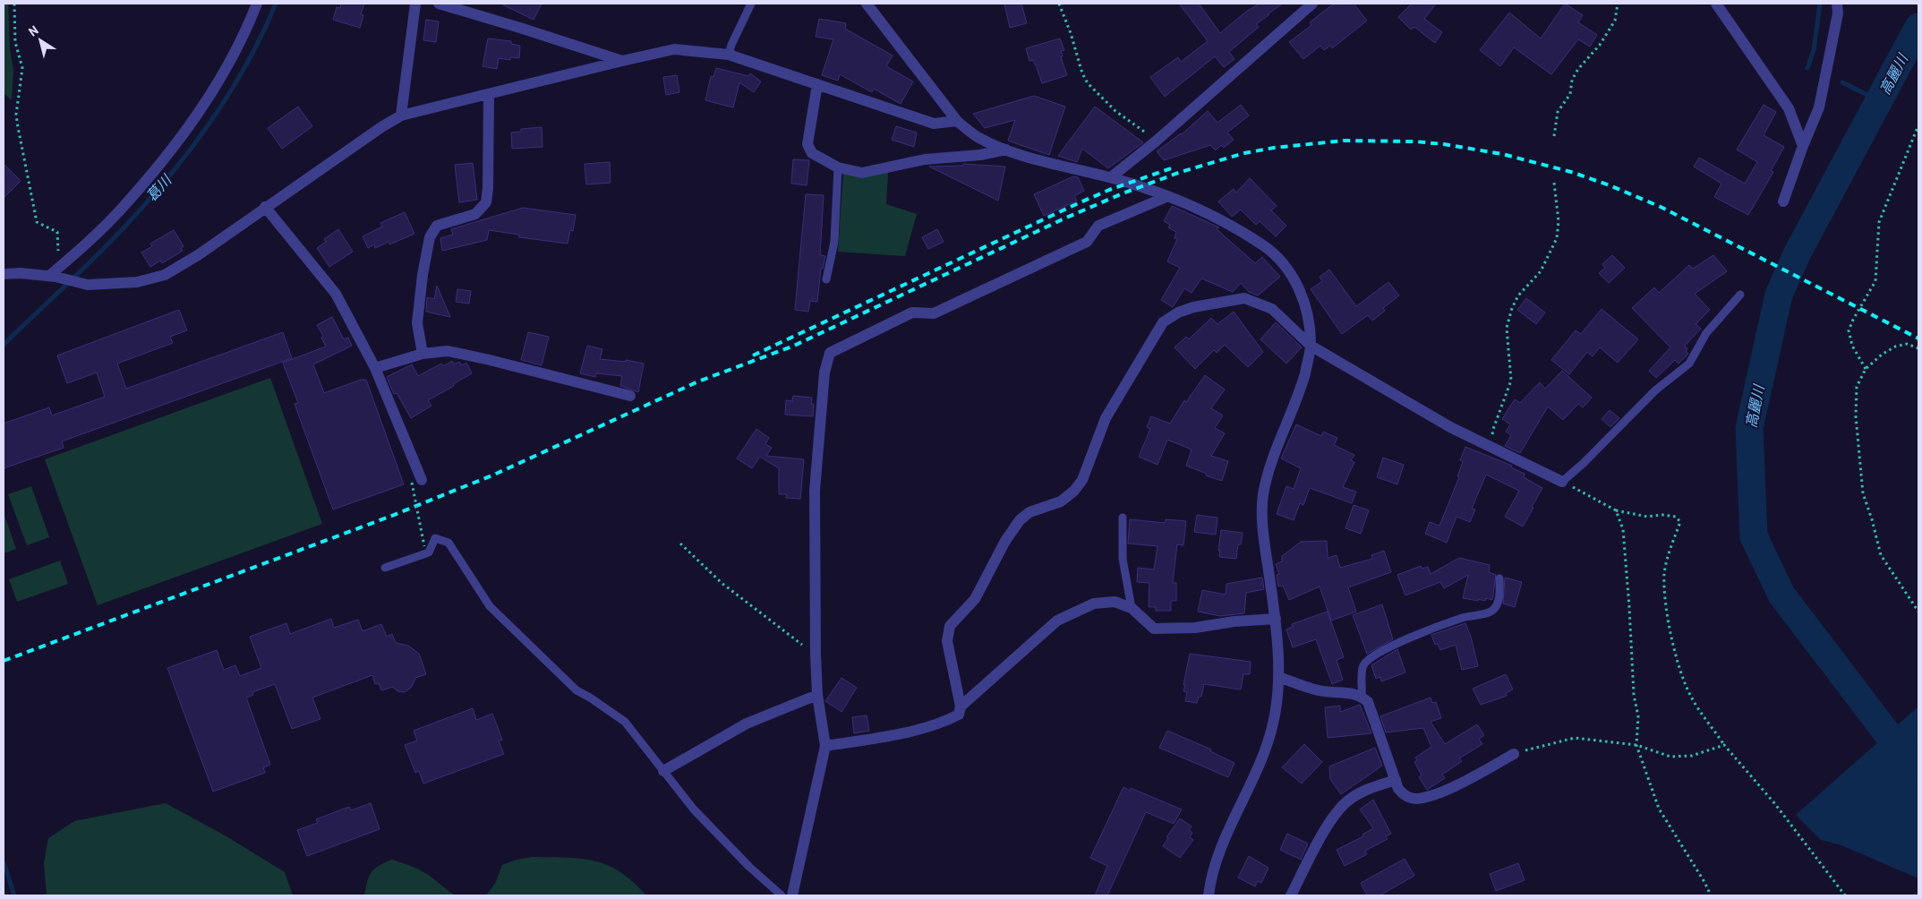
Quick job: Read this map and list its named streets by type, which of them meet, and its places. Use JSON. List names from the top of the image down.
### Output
{
  "water": ["高麗川", "葛川"],
  "north": "top left"
}
